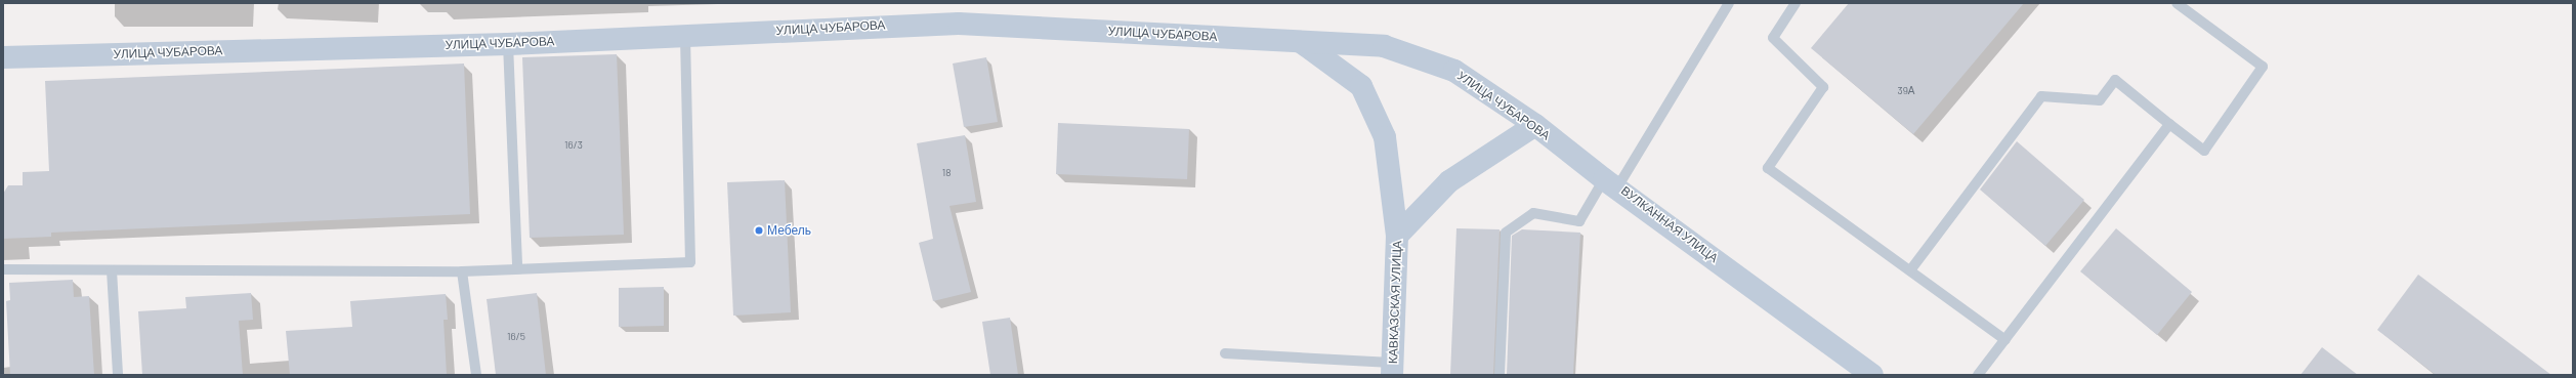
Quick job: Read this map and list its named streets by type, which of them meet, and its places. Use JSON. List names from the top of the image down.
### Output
{
  "streets": {
    "street": ["УЛИЦА ЧУБАРОВА", "ВУЛКАННАЯ УЛИЦА", "КАВКАЗСКАЯ УЛИЦА"]
  },
  "crossings": [
    ["УЛИЦА ЧУБАРОВА", "ВУЛКАННАЯ УЛИЦА"],
    ["УЛИЦА ЧУБАРОВА", "КАВКАЗСКАЯ УЛИЦА"]
  ],
  "places": ["Мебель"],
  "house_numbers": [
    "39А",
    "16/3",
    "18",
    "16/5"
  ]
}
